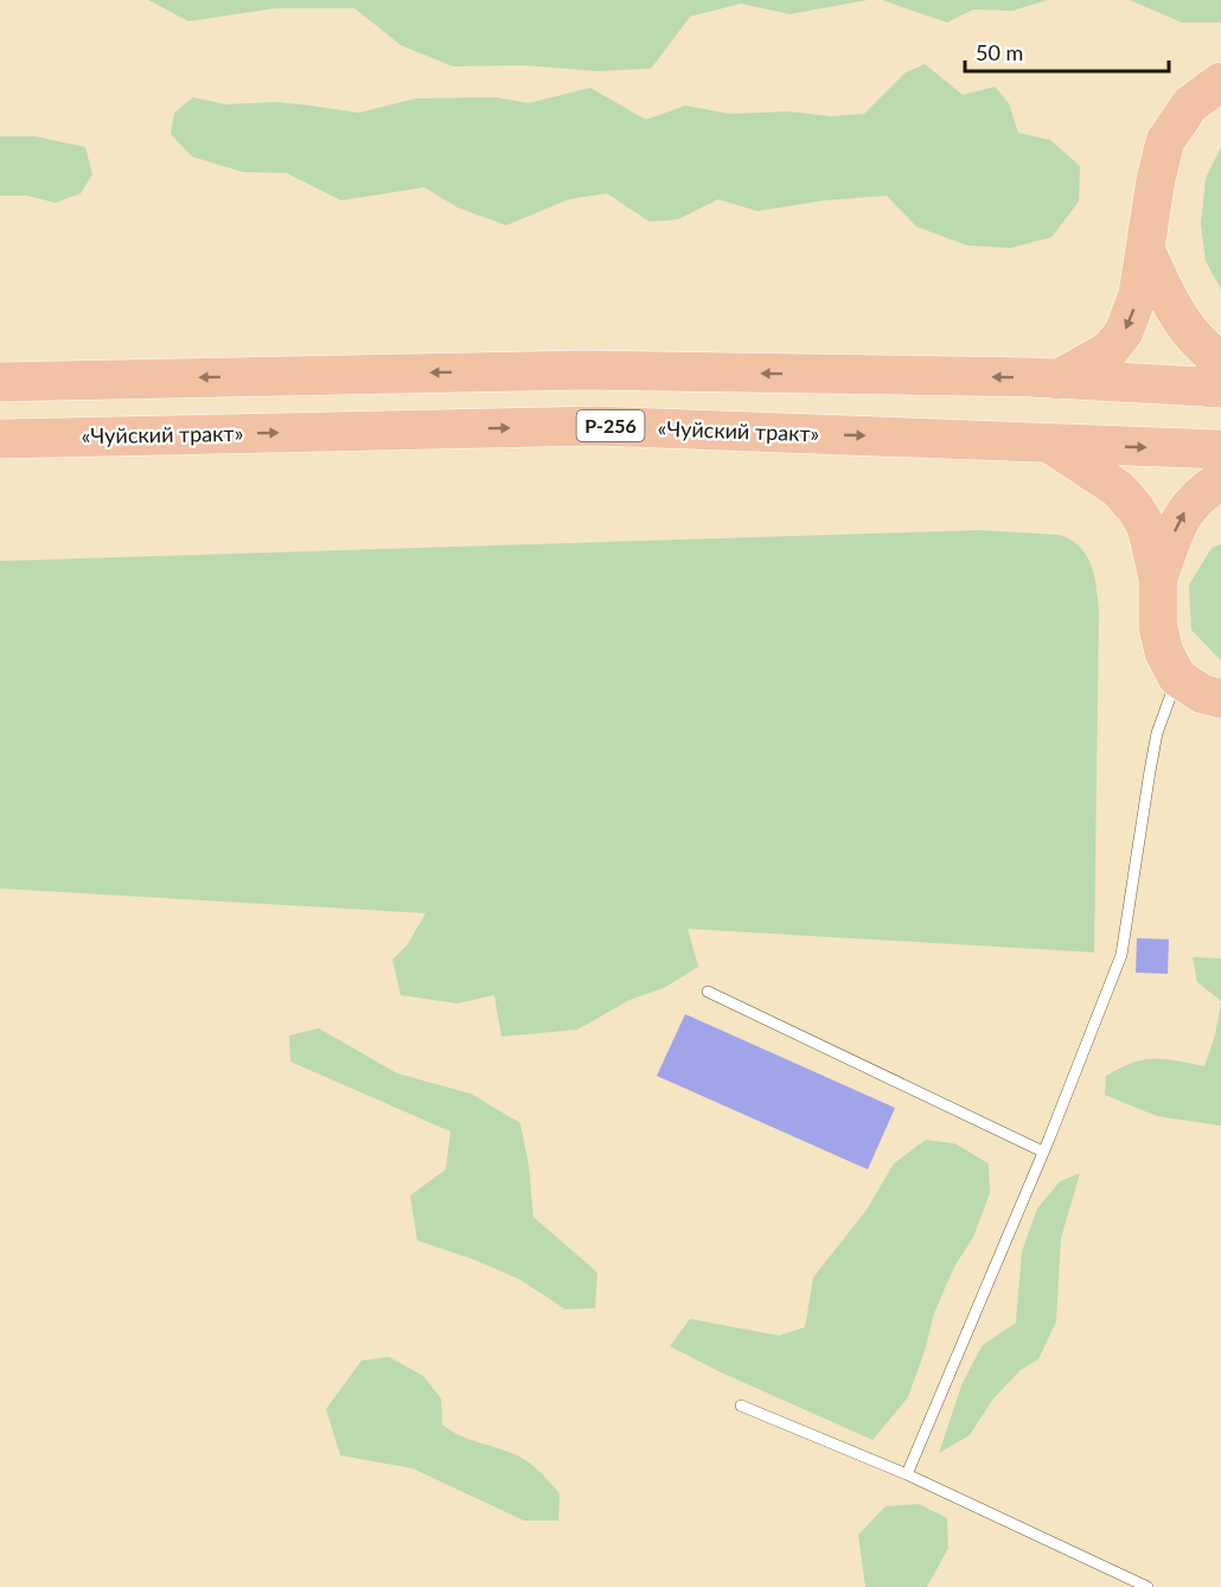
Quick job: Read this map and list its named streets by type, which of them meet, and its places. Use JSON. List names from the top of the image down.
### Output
{
  "streets": {
    "highway": ["Р-256", "«Чуйский тракт»"]
  },
  "scale_bar": "50 m"
}
